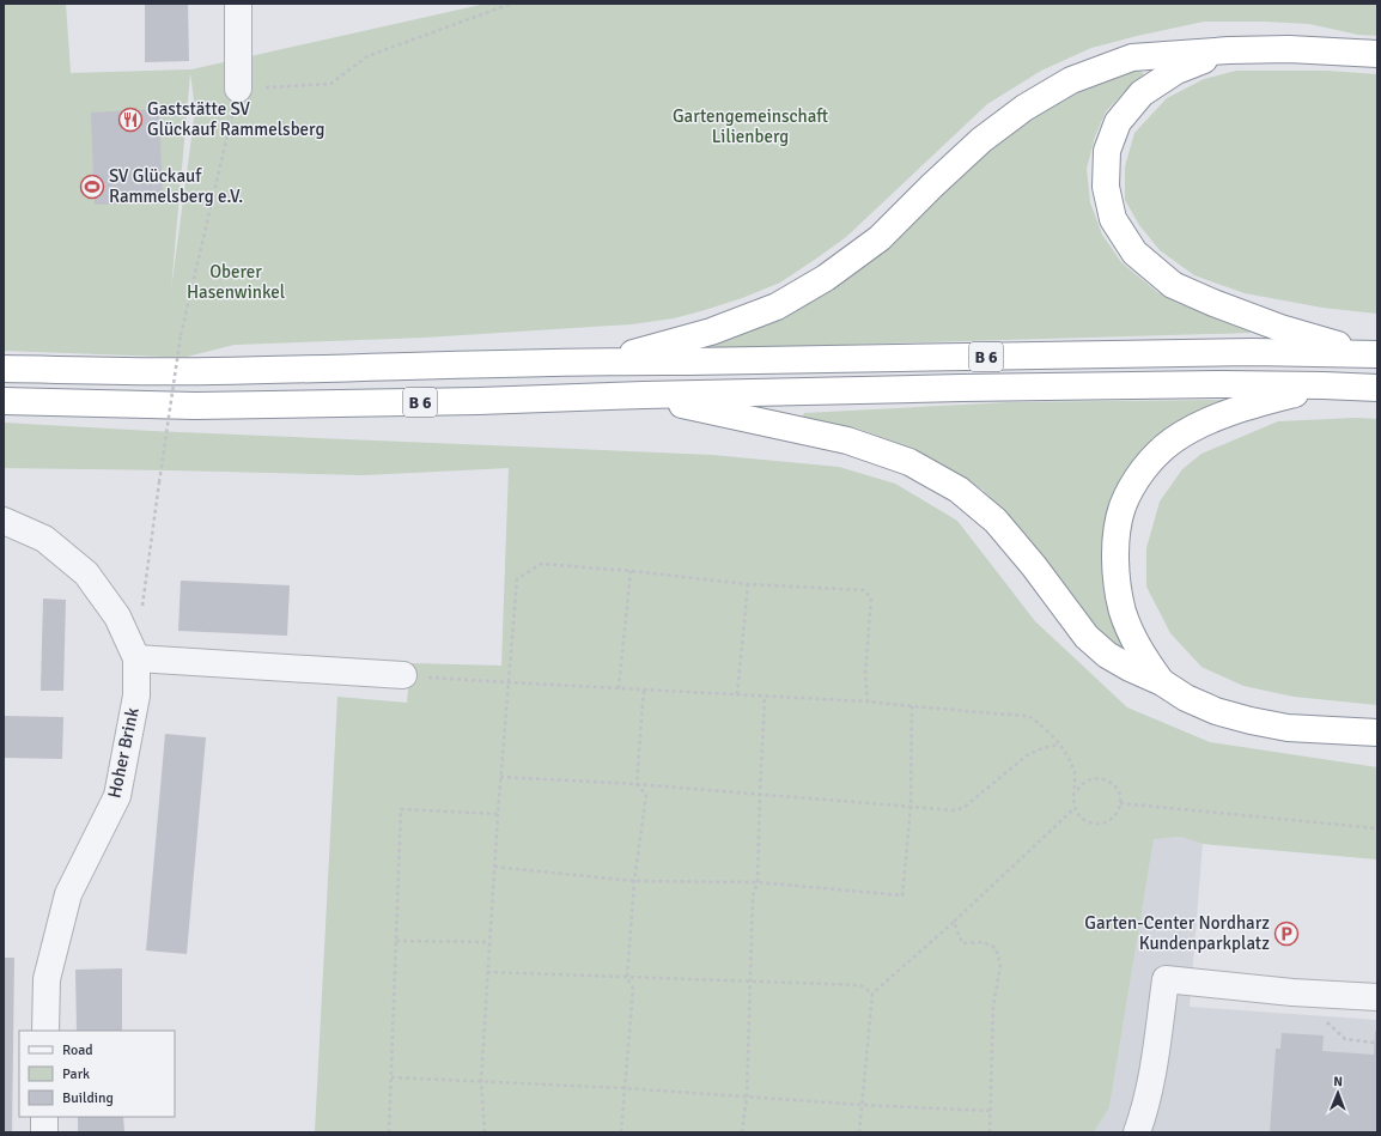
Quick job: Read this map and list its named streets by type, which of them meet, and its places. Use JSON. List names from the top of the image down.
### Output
{
  "streets": {
    "highway": ["B 6"],
    "street": ["Hoher Brink"]
  },
  "parks": ["Gartengemeinschaft Lilienberg", "Oberer Hasenwinkel"],
  "places": {
    "restaurant": ["Gaststätte SV Glückauf Rammelsberg"],
    "sports": ["SV Glückauf Rammelsberg e.V."],
    "parking": ["Garten-Center Nordharz Kundenparkplatz"]
  },
  "legend": ["Road", "Park", "Building"],
  "north": "top"
}
